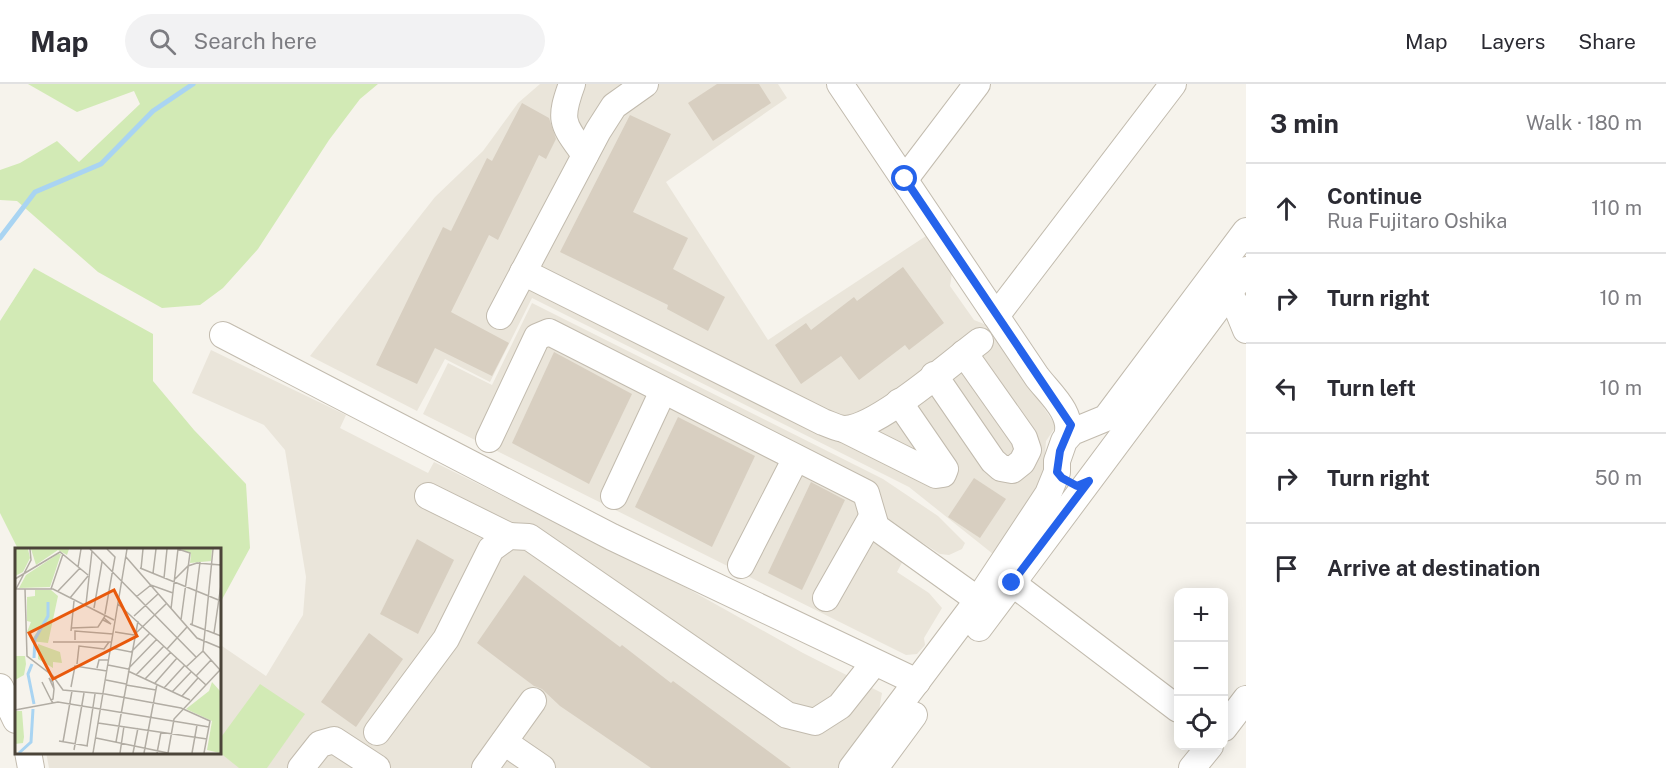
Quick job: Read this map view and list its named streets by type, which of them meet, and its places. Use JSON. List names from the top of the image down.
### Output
{
  "page": {
    "header": "Map",
    "search": "Search here",
    "nav": ["Map", "Layers", "Share"],
    "heading": ["3 min", "Walk · 180 m"],
    "list": [
      ["Continue", "Rua Fujitaro Oshika", "110 m"],
      ["Turn right", "10 m"],
      ["Turn left", "10 m"],
      ["Turn right", "50 m"],
      "Arrive at destination"
    ],
    "map_buttons": ["+", "−"]
  }
}
